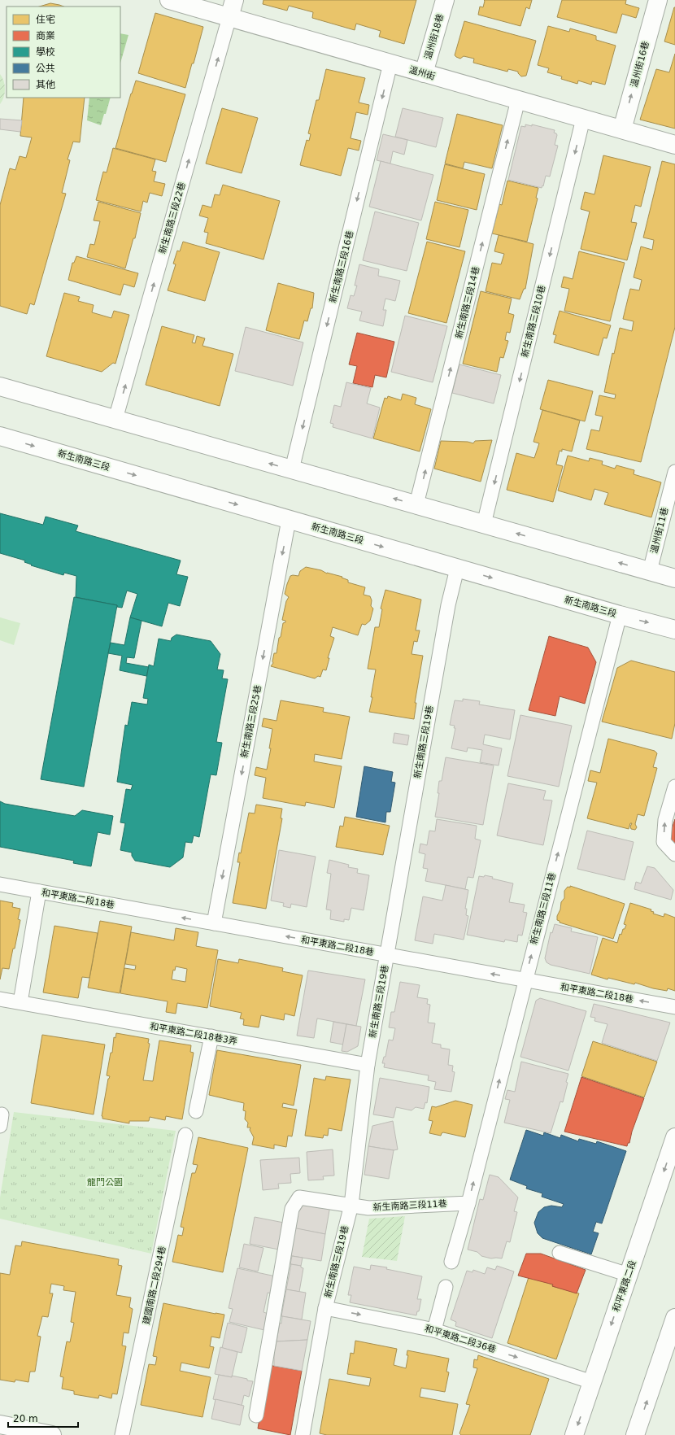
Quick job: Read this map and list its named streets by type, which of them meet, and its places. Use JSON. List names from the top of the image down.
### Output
{
  "streets": {
    "main road": [
      "溫州街18巷",
      "溫州街16巷",
      "溫州街",
      "新生南路三段",
      "和平東路二段"
    ],
    "lane": [
      "新生南路三段22巷",
      "新生南路三段16巷",
      "新生南路三段14巷",
      "新生南路三段10巷",
      "溫州街11巷",
      "新生南路三段25巷",
      "新生南路三段19巷",
      "和平東路二段18巷",
      "新生南路三段11巷",
      "和平東路二段18巷3弄",
      "建國南路二段294巷",
      "和平東路二段36巷"
    ]
  },
  "crossings": [
    ["溫州街18巷", "溫州街"],
    ["溫州街16巷", "溫州街"],
    ["溫州街", "新生南路三段22巷"],
    ["溫州街", "新生南路三段16巷"],
    ["溫州街", "新生南路三段14巷"],
    ["溫州街", "新生南路三段10巷"],
    ["新生南路三段", "新生南路三段25巷"],
    ["新生南路三段", "新生南路三段19巷"],
    ["新生南路三段", "新生南路三段11巷"],
    ["新生南路三段25巷", "和平東路二段18巷"],
    ["新生南路三段19巷", "和平東路二段18巷"],
    ["新生南路三段19巷", "新生南路三段11巷"],
    ["新生南路三段19巷", "和平東路二段18巷3弄"],
    ["新生南路三段19巷", "和平東路二段36巷"],
    ["和平東路二段18巷", "新生南路三段11巷"],
    ["和平東路二段", "和平東路二段36巷"]
  ],
  "one_way": [
    "溫州街16巷",
    "新生南路三段22巷",
    "新生南路三段16巷",
    "新生南路三段14巷",
    "新生南路三段10巷",
    "新生南路三段25巷",
    "和平東路二段18巷",
    "新生南路三段11巷",
    "和平東路二段36巷"
  ],
  "parks": ["龍門公園"],
  "legend": [
    "住宅",
    "商業",
    "學校",
    "公共",
    "其他"
  ],
  "scale_bar": "20 m"
}
